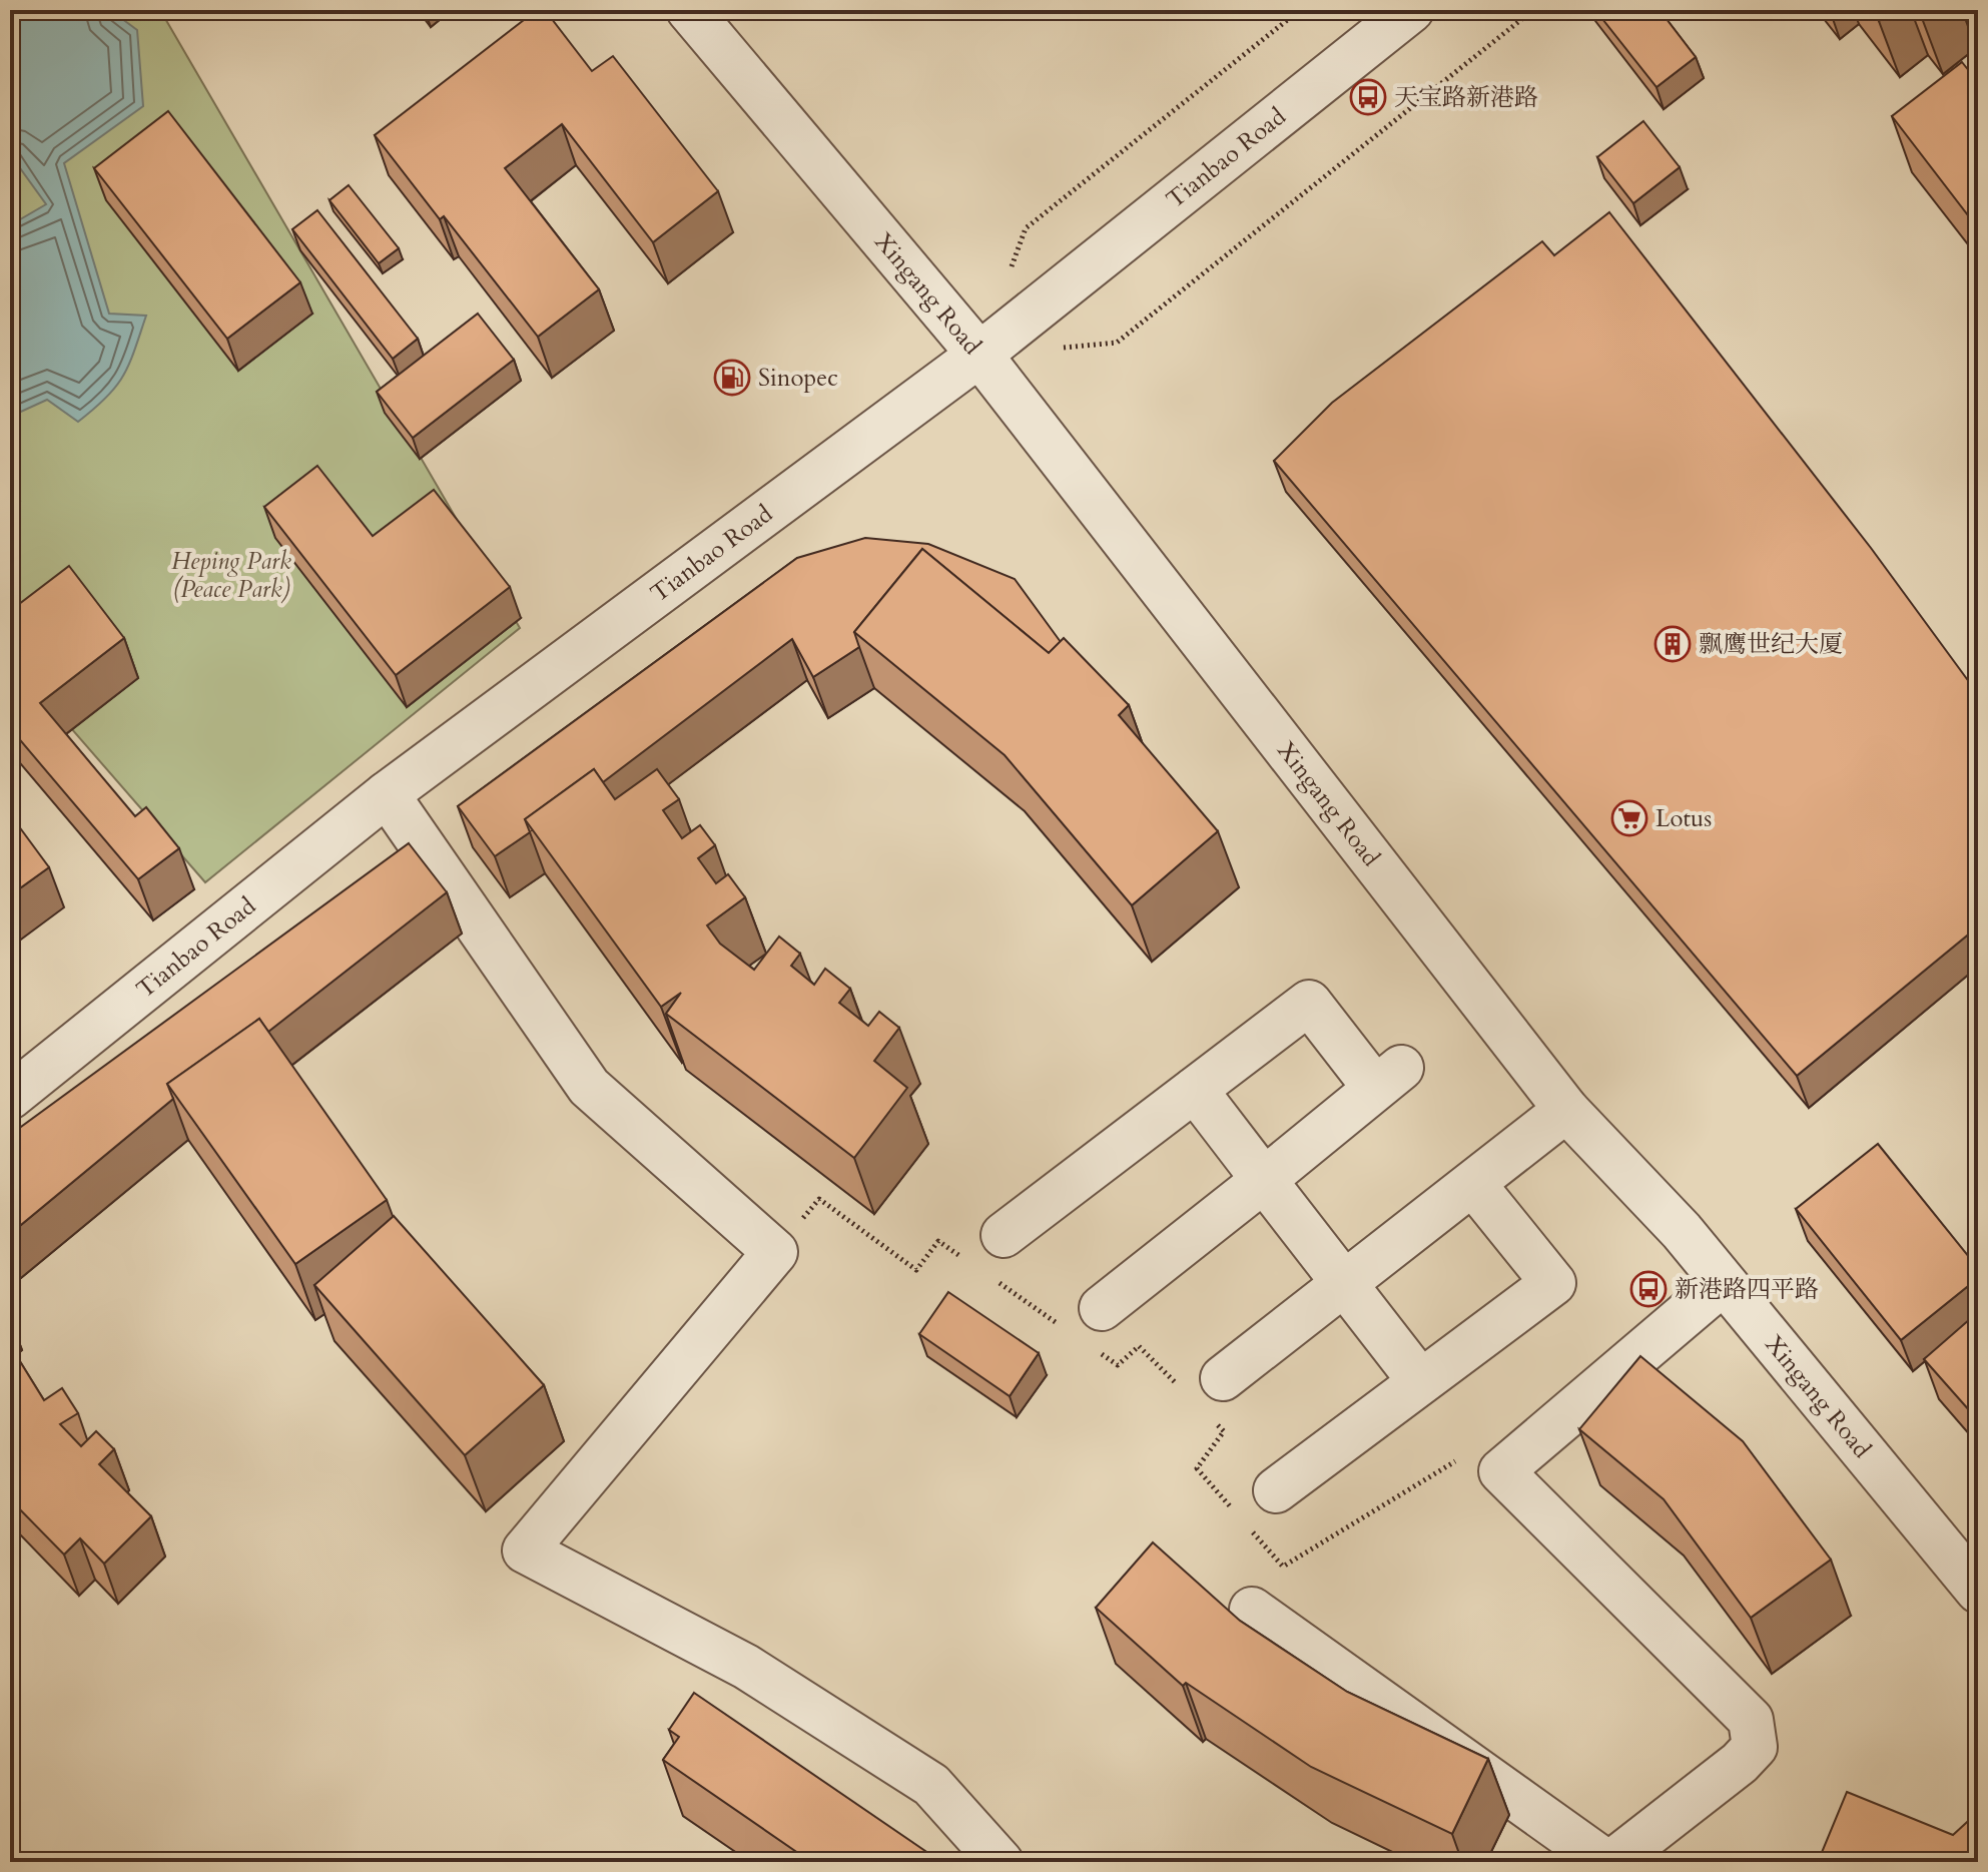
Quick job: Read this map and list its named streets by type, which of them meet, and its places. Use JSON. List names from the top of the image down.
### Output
{
  "streets": {
    "street": ["Tianbao Road", "Xingang Road"]
  },
  "crossings": [
    ["Tianbao Road", "Xingang Road"]
  ],
  "parks": ["Heping Park (Peace Park)"],
  "places": {
    "bus stop": ["天宝路新港路", "新港路四平路"],
    "fuel station": ["Sinopec"],
    "building": ["飘鹰世纪大厦"],
    "supermarket": ["Lotus"]
  }
}
